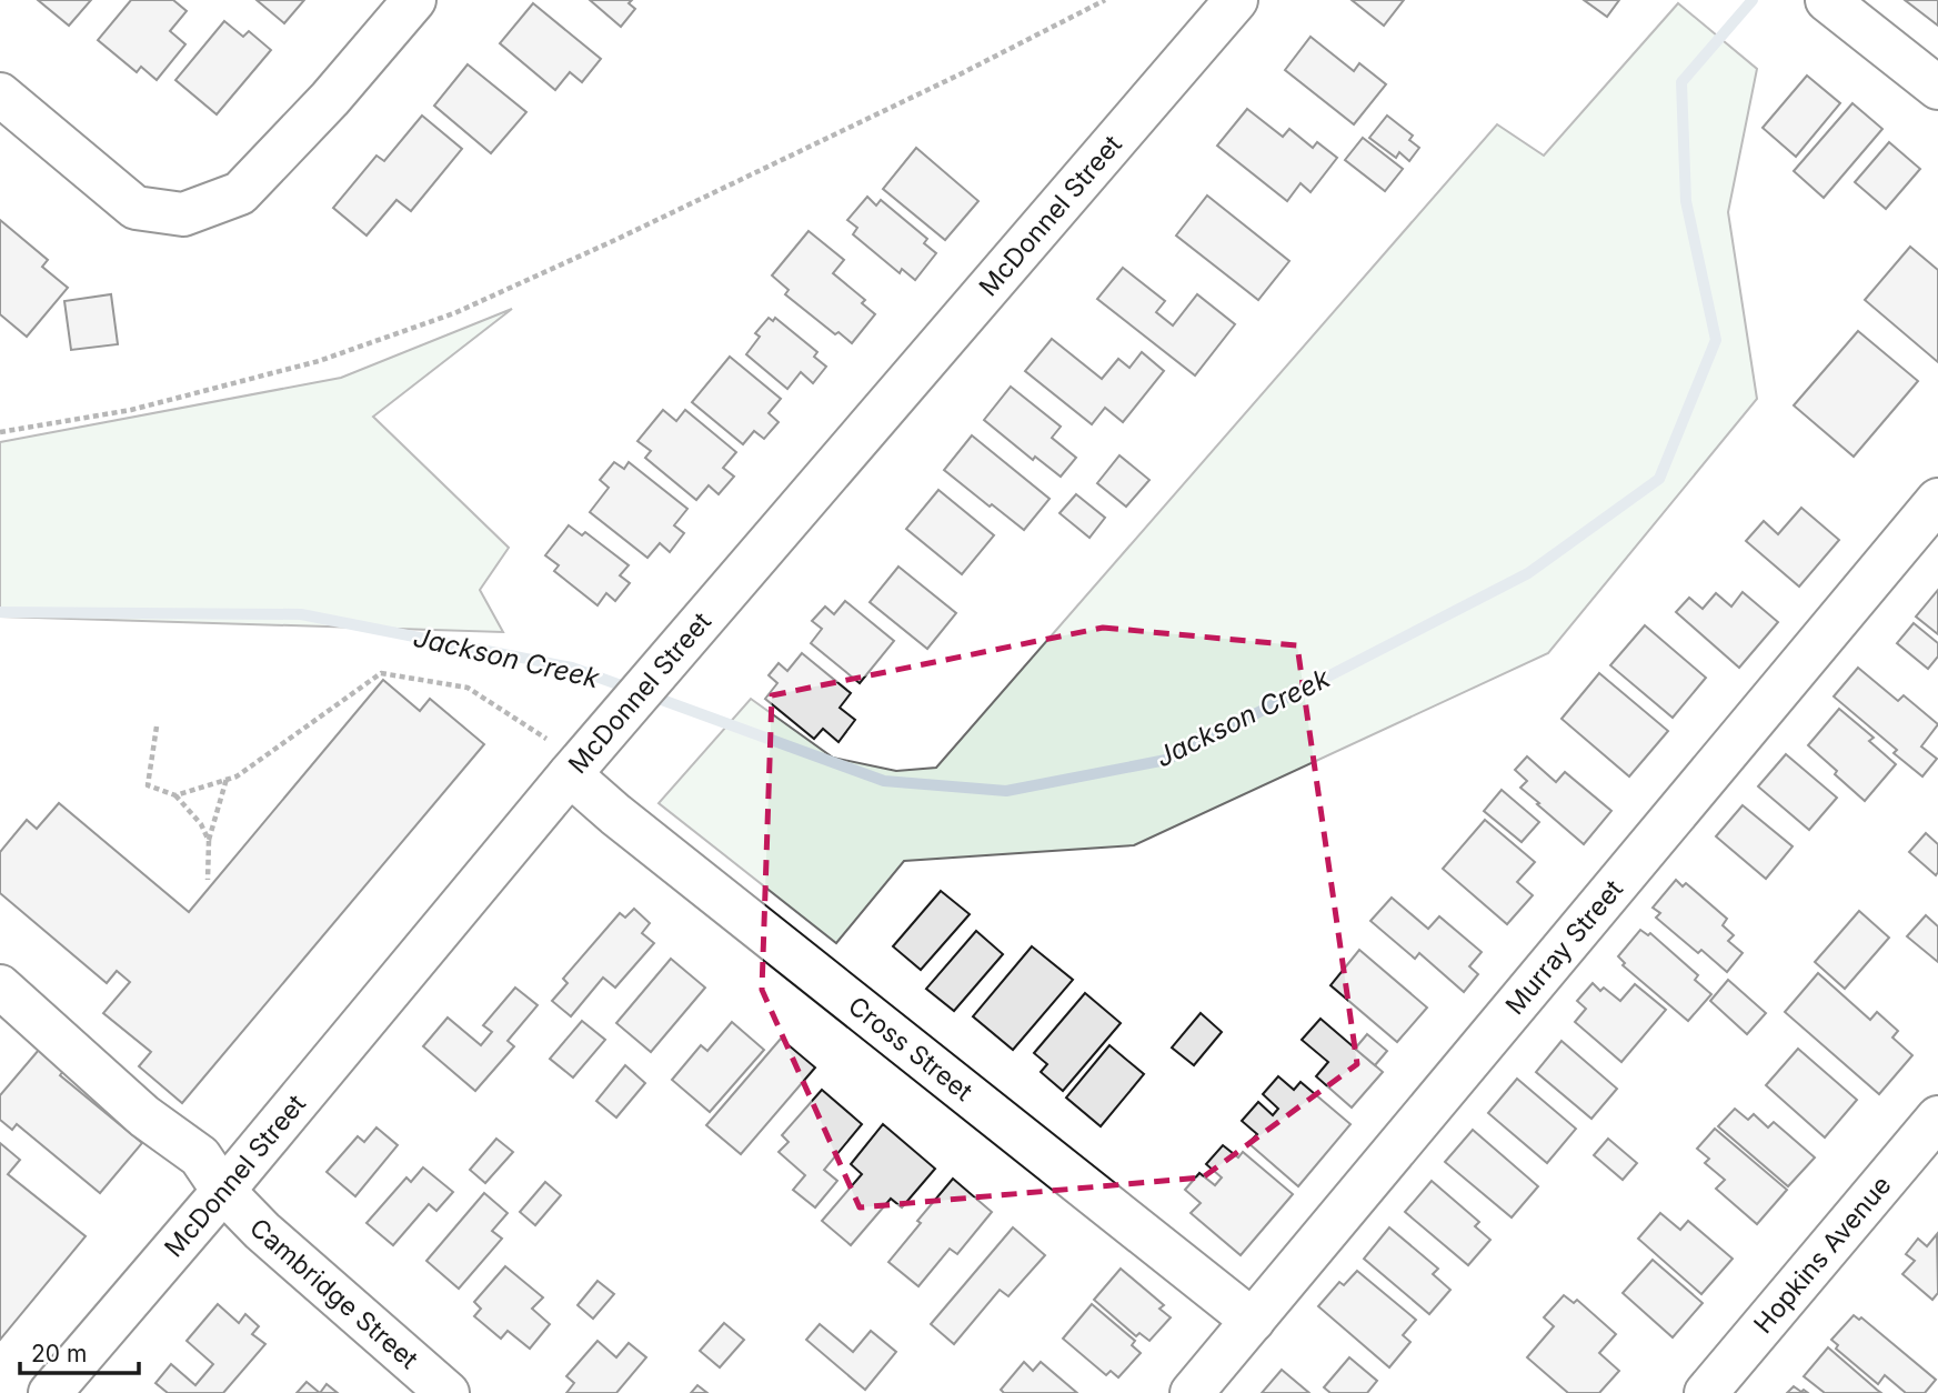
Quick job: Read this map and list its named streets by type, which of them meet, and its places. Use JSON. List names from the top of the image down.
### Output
{
  "streets": {
    "street": [
      "McDonnel Street",
      "Murray Street",
      "Cross Street",
      "Hopkins Avenue",
      "Cambridge Street"
    ]
  },
  "crossings": [
    ["McDonnel Street", "Cross Street"],
    ["McDonnel Street", "Cambridge Street"],
    ["Murray Street", "Cross Street"]
  ],
  "water": ["Jackson Creek"],
  "scale_bar": "20 m"
}
